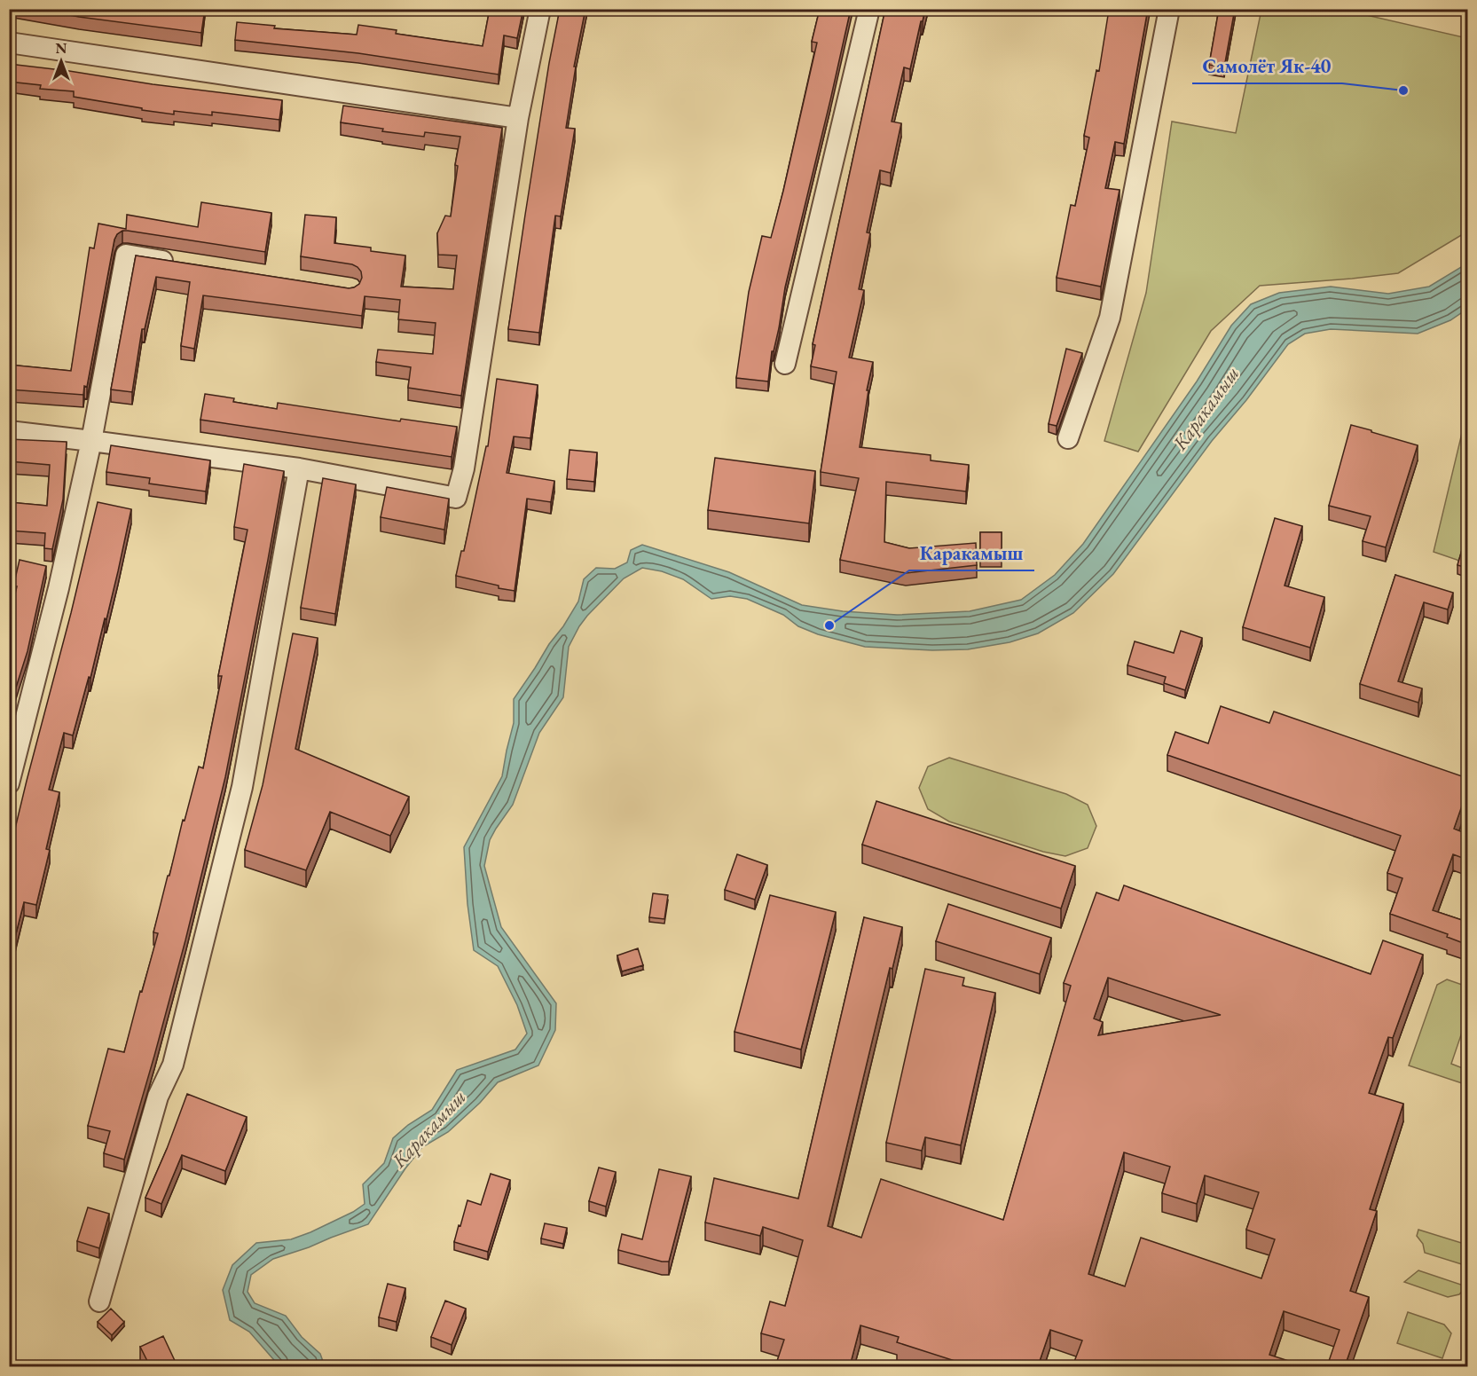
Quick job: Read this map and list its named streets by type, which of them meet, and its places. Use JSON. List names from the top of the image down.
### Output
{
  "water": ["Каракамыш"],
  "places": ["Самолёт Як-40", "Каракамыш"],
  "north": "top"
}
